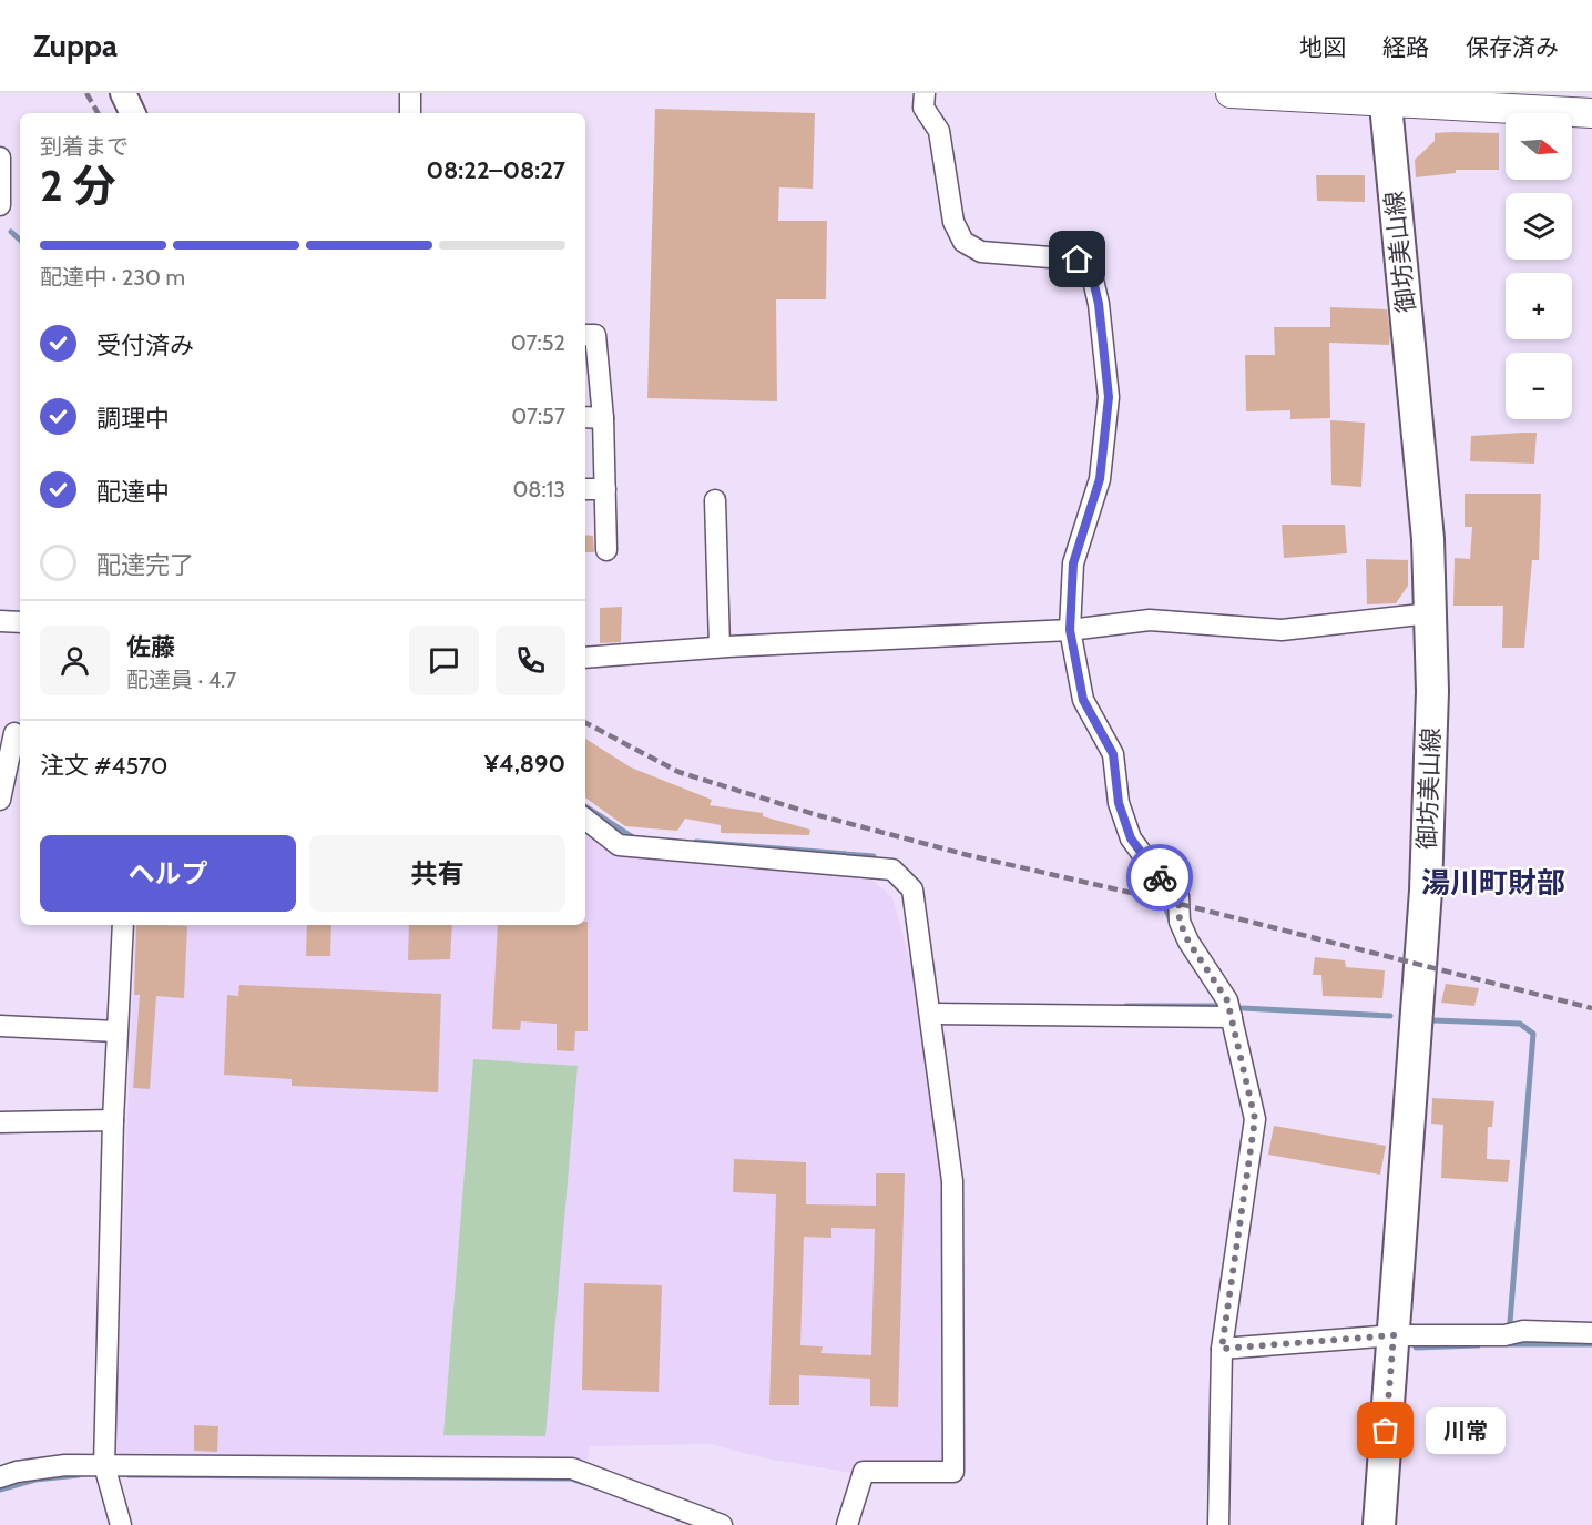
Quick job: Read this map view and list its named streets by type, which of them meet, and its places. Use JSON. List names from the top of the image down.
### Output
{
  "streets": {
    "main road": ["御坊美山線"]
  },
  "districts": ["湯川町財部"],
  "places": ["川常"],
  "north": "right",
  "page": {
    "header": "Zuppa",
    "nav": ["地図", "経路", "保存済み"],
    "map_buttons": ["+", "−"],
    "heading": ["2 分", "到着まで", "08:22–08:27"],
    "panel": [
      "佐藤",
      "配達員 · 4.7",
      "注文 #4570",
      "¥4,890"
    ],
    "bar": "配達中 · 230 m",
    "list": [
      ["受付済み", "07:52"],
      ["調理中", "07:57"],
      ["配達中", "08:13"],
      "配達完了"
    ],
    "buttons": ["ヘルプ", "共有"],
    "bubble": "川常"
  }
}
